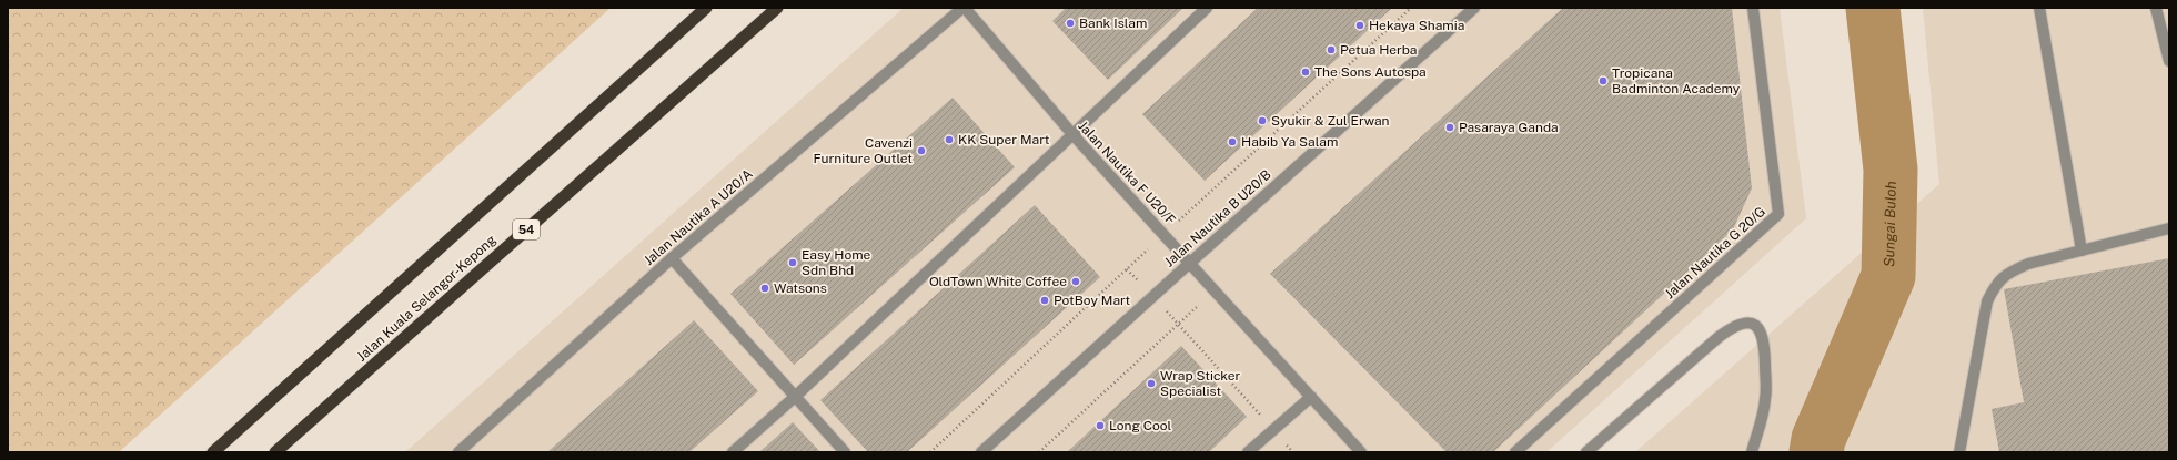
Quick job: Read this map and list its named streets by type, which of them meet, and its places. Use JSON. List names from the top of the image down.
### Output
{
  "streets": {
    "highway": ["54", "Jalan Kuala Selangor-Kepong"],
    "street": [
      "Jalan Nautika F U20/F",
      "Jalan Nautika A U20/A",
      "Jalan Nautika B U20/B",
      "Jalan Nautika G 20/G"
    ]
  },
  "crossings": [
    ["Jalan Nautika F U20/F", "Jalan Nautika A U20/A"],
    ["Jalan Nautika F U20/F", "Jalan Nautika B U20/B"]
  ],
  "water": ["Sungai Buloh"],
  "places": [
    "Bank Islam",
    "Hekaya Shamia",
    "Petua Herba",
    "The Sons Autospa",
    "Tropicana Badminton Academy",
    "Syukir & Zul Erwan",
    "Pasaraya Ganda",
    "KK Super Mart",
    "Habib Ya Salam",
    "Cavenzi Furniture Outlet",
    "Easy Home Sdn Bhd",
    "OldTown White Coffee",
    "Watsons",
    "PotBoy Mart",
    "Wrap Sticker Specialist",
    "Long Cool"
  ]
}
